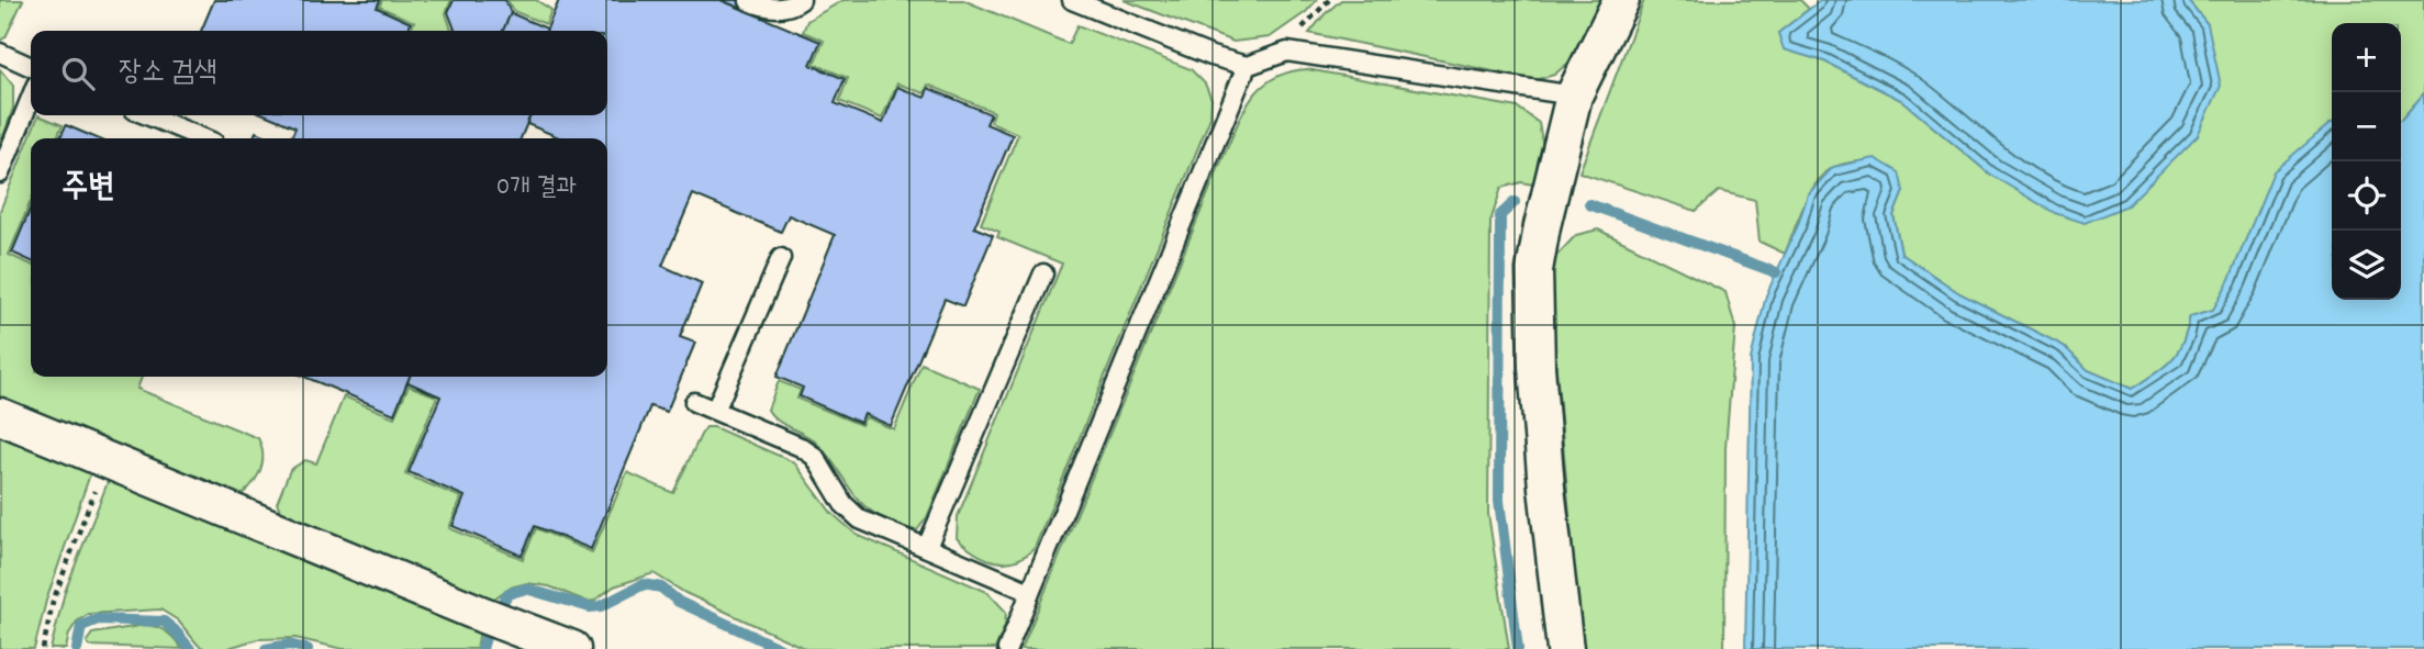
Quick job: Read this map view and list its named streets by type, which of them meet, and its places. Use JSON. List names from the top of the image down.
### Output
{
  "page": {
    "map_buttons": ["+", "−"],
    "search": "장소 검색",
    "heading": ["주변", "0개 결과"]
  }
}
